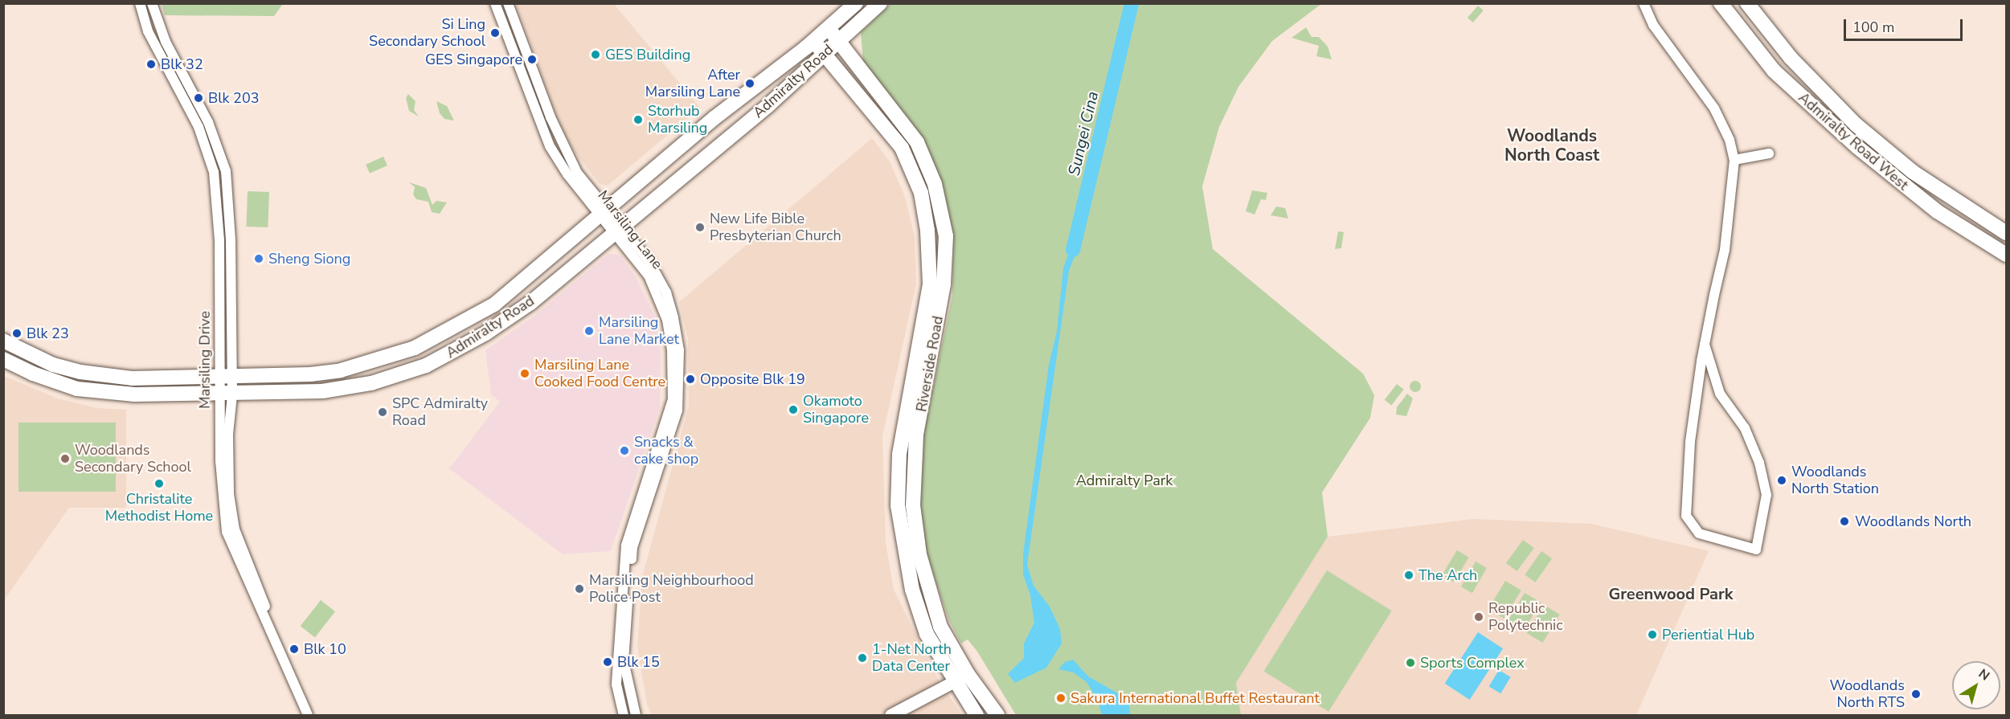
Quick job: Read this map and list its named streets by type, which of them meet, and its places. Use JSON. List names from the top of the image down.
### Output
{
  "streets": {
    "main road": ["Admiralty Road", "Admiralty Road West", "Riverside Road"],
    "street": ["Marsiling Lane", "Marsiling Drive"]
  },
  "crossings": [
    ["Admiralty Road", "Marsiling Lane"],
    ["Admiralty Road", "Marsiling Drive"],
    ["Admiralty Road", "Riverside Road"]
  ],
  "districts": ["Woodlands North Coast", "Greenwood Park"],
  "water": ["Sungei Cina"],
  "parks": ["Admiralty Park"],
  "places": [
    "Si Ling Secondary School",
    "GES Building",
    "GES Singapore",
    "Blk 32",
    "After Marsiling Lane",
    "Blk 203",
    "Storhub Marsiling",
    "New Life Bible Presbyterian Church",
    "Sheng Siong",
    "Marsiling Lane Market",
    "Blk 23",
    "Marsiling Lane Cooked Food Centre",
    "Opposite Blk 19",
    "Okamoto Singapore",
    "SPC Admiralty Road",
    "Snacks & cake shop",
    "Woodlands Secondary School",
    "Woodlands North Station",
    "Christalite Methodist Home",
    "Woodlands North",
    "The Arch",
    "Marsiling Neighbourhood Police Post",
    "Republic Polytechnic",
    "Periential Hub",
    "Blk 10",
    "1-Net North Data Center",
    "Blk 15",
    "Sports Complex",
    "Woodlands North RTS",
    "Sakura International Buffet Restaurant"
  ],
  "scale_bar": "100 m",
  "north": "top right"
}
